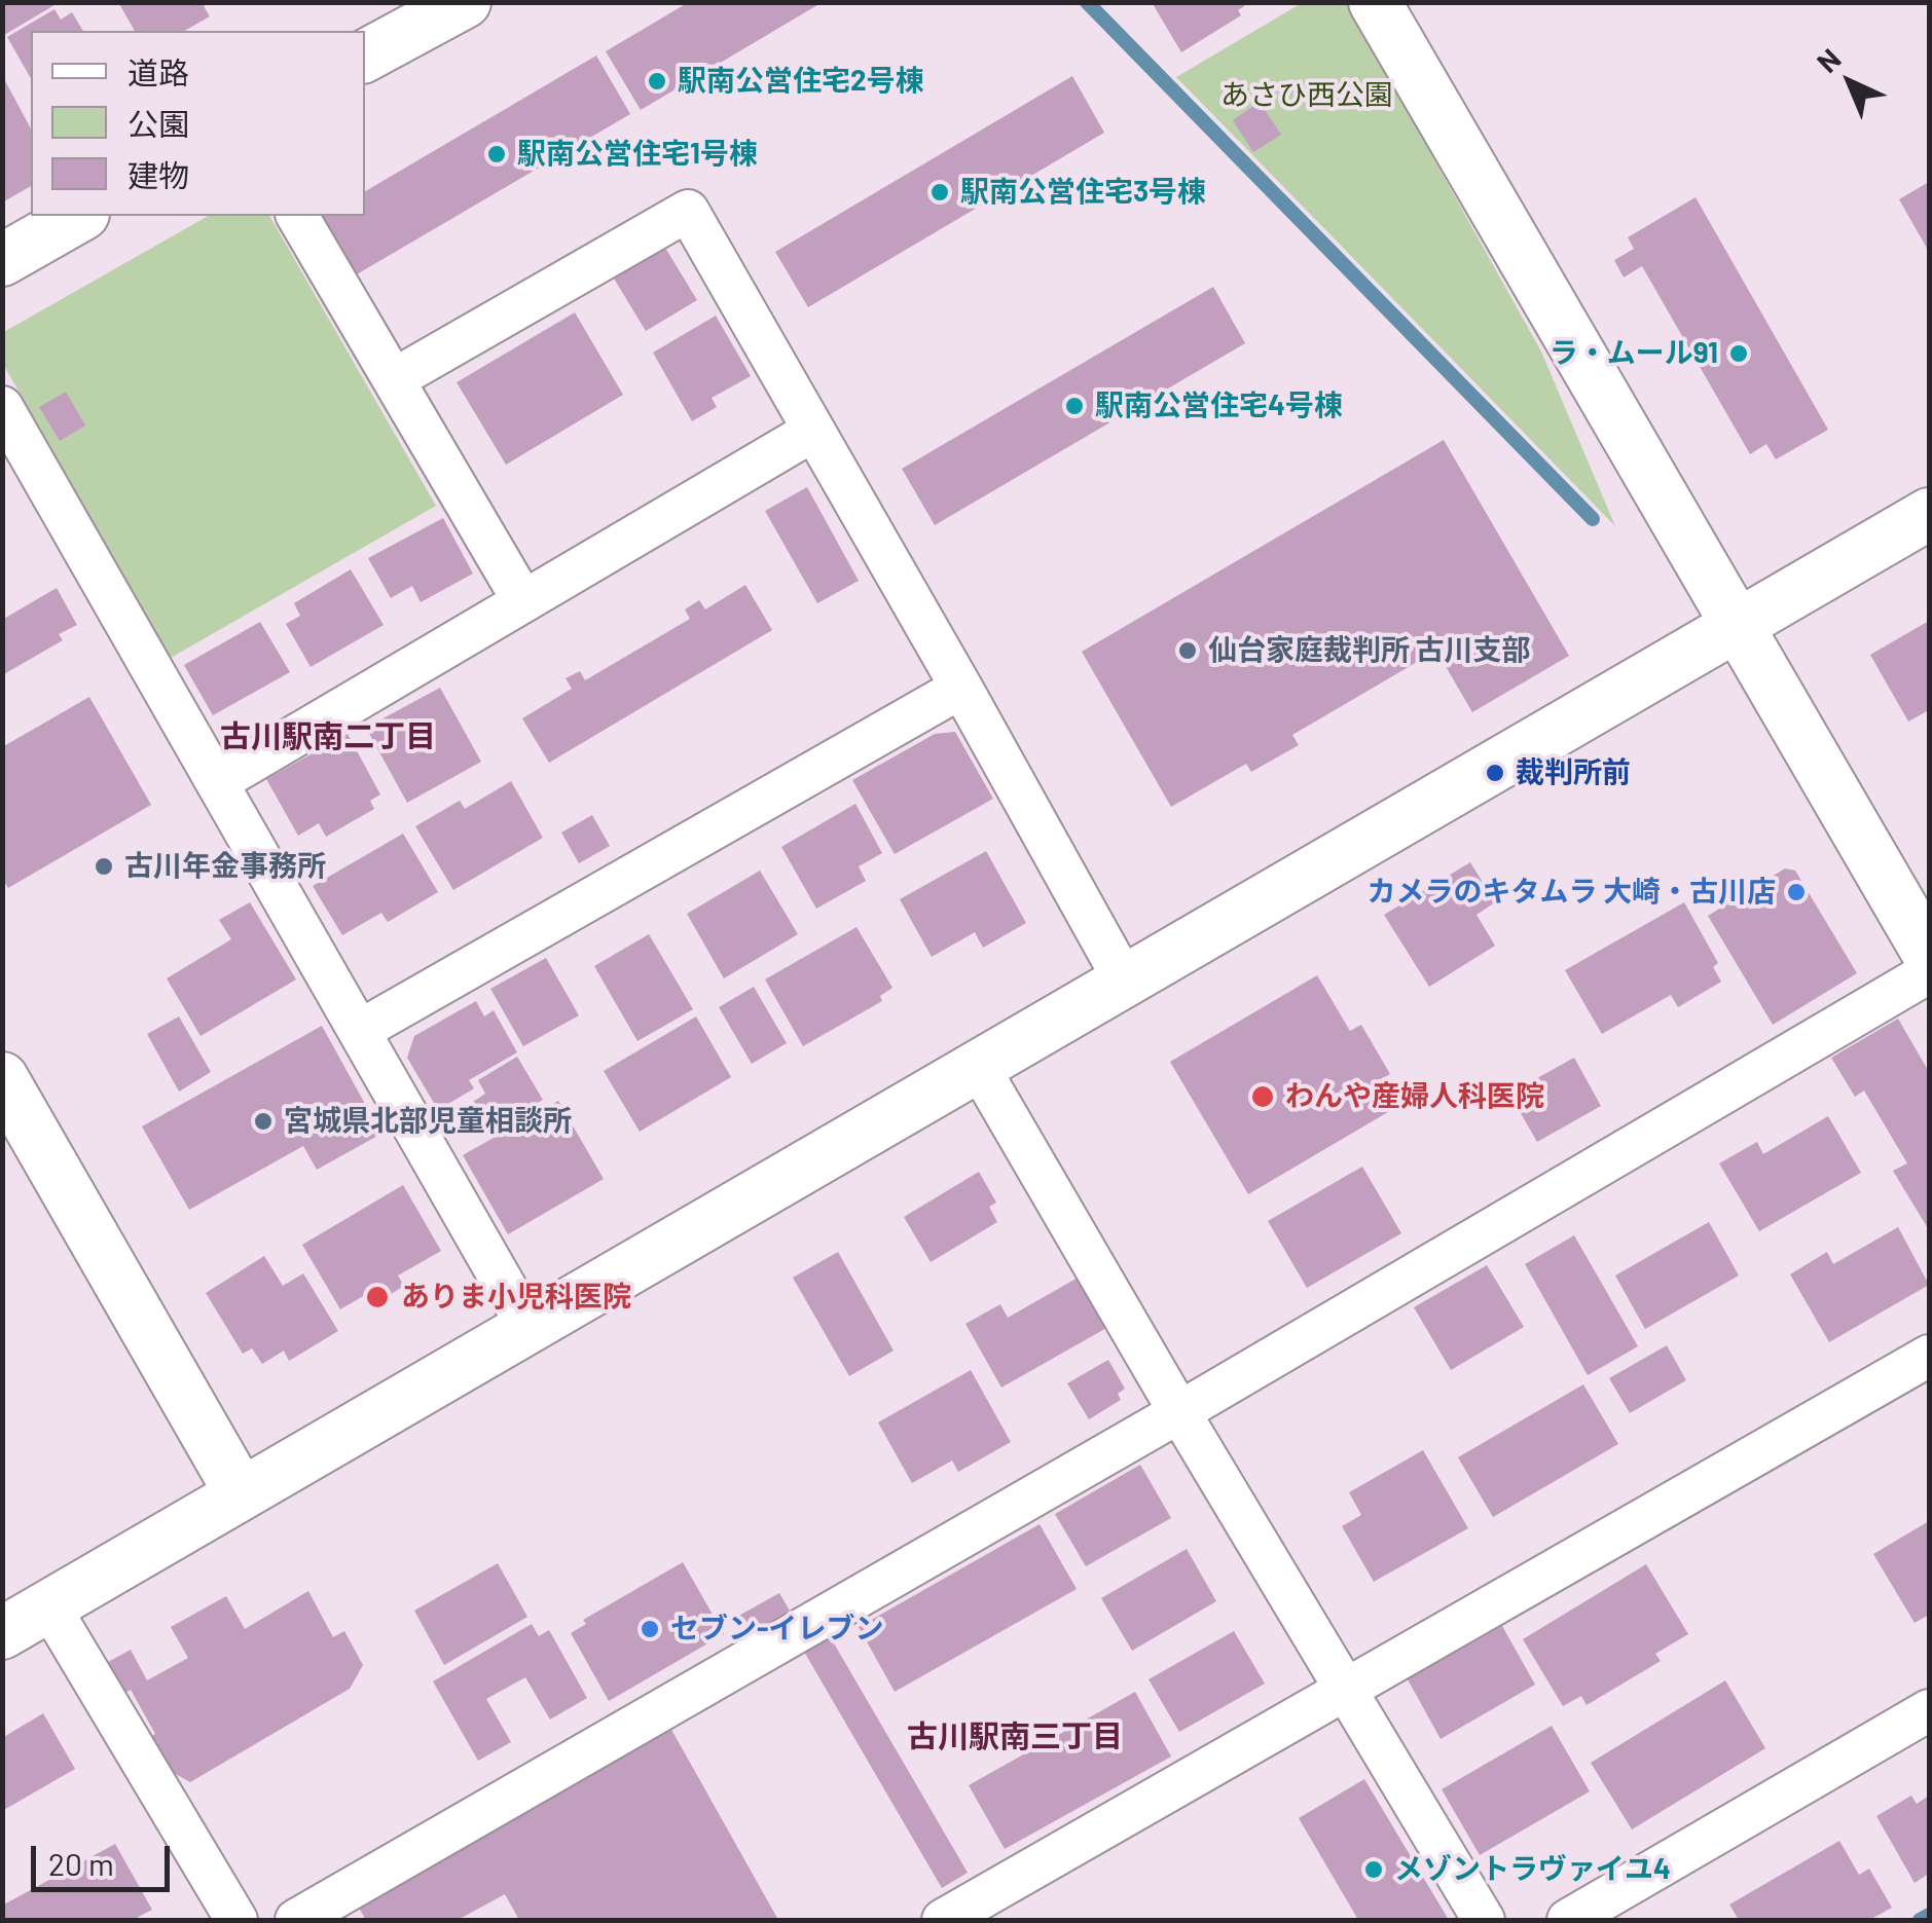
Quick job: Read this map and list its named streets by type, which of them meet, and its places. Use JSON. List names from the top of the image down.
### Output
{
  "districts": ["古川駅南二丁目", "古川駅南三丁目"],
  "parks": ["あさひ西公園"],
  "places": [
    "駅南公営住宅2号棟",
    "駅南公営住宅1号棟",
    "駅南公営住宅3号棟",
    "ラ・ムール91",
    "駅南公営住宅4号棟",
    "仙台家庭裁判所 古川支部",
    "裁判所前",
    "古川年金事務所",
    "カメラのキタムラ 大崎・古川店",
    "わんや産婦人科医院",
    "宮城県北部児童相談所",
    "ありま小児科医院",
    "セブン-イレブン",
    "メゾントラヴァイユ4"
  ],
  "legend": ["道路", "公園", "建物"],
  "scale_bar": "20 m",
  "north": "top left"
}
